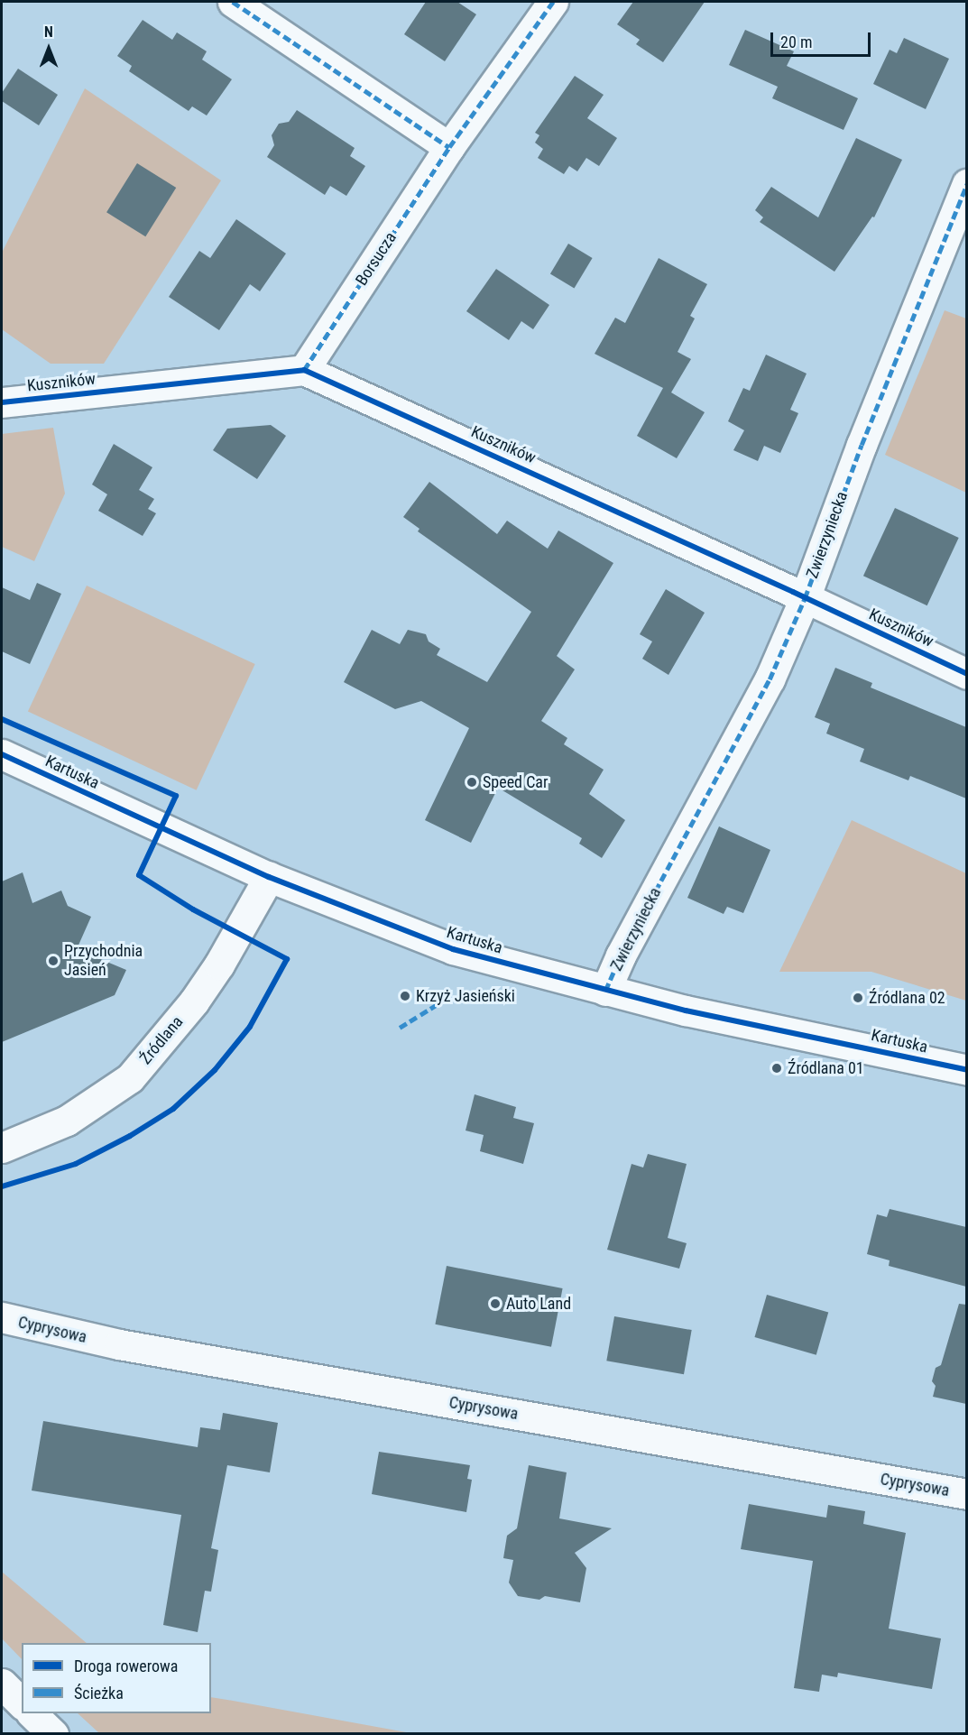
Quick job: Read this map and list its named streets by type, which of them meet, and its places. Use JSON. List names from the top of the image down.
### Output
{
  "streets": {
    "street": [
      "Borsucza",
      "Kuszników",
      "Zwierzyniecka",
      "Kartuska",
      "Źródlana",
      "Cyprysowa"
    ]
  },
  "crossings": [
    ["Borsucza", "Kuszników"],
    ["Kuszników", "Zwierzyniecka"],
    ["Zwierzyniecka", "Kartuska"],
    ["Kartuska", "Źródlana"]
  ],
  "places": [
    "Speed Car",
    "Przychodnia Jasień",
    "Krzyż Jasieński",
    "Źródlana 02",
    "Źródlana 01",
    "Auto Land"
  ],
  "legend": ["Droga rowerowa", "Ścieżka"],
  "scale_bar": "20 m",
  "north": "top"
}
